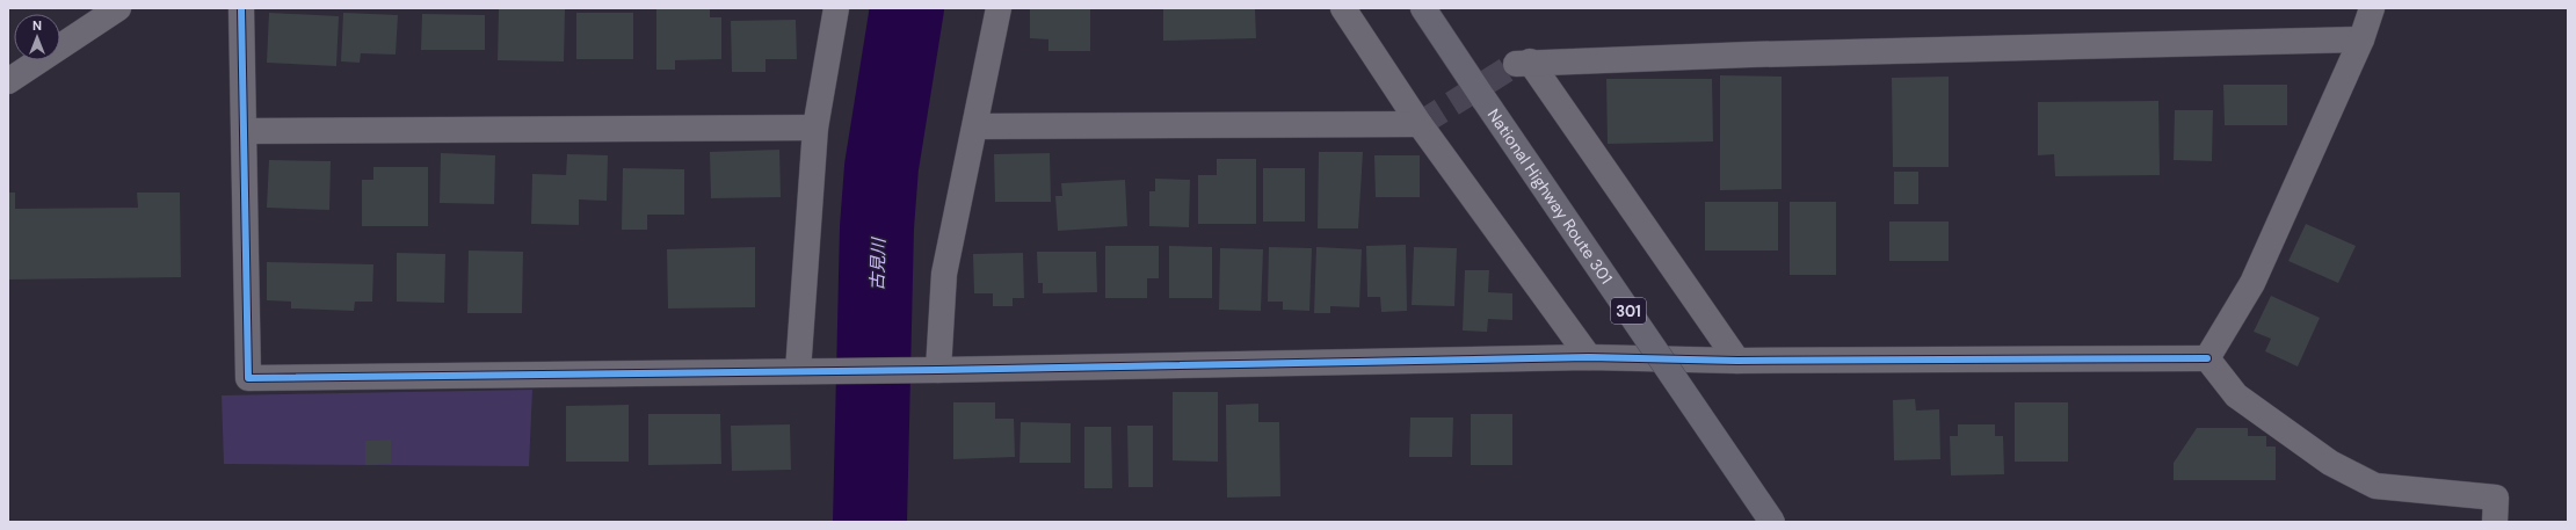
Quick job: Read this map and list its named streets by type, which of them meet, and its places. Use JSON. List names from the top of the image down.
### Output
{
  "streets": {
    "highway": ["National Highway Route 301", "301"]
  },
  "water": ["古見川"],
  "north": "top"
}
